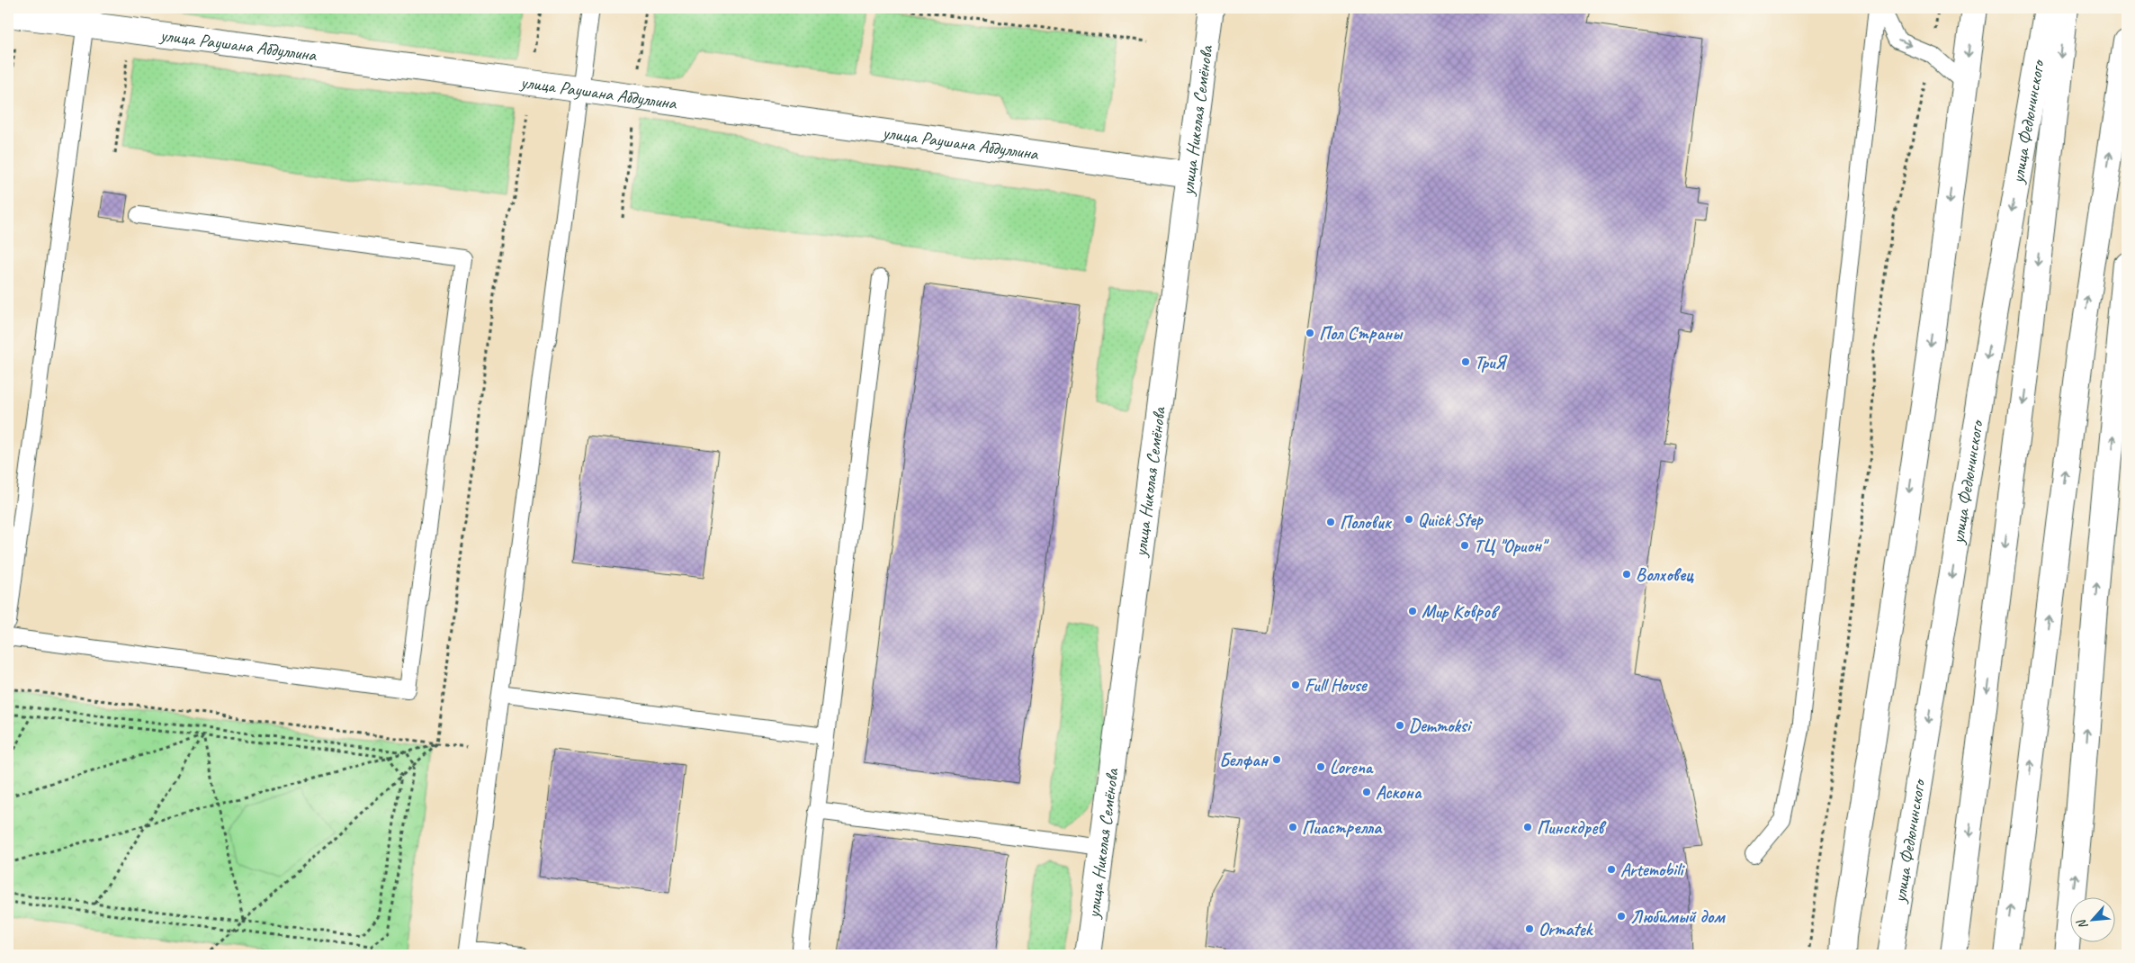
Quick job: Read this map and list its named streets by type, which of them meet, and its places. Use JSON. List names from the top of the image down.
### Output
{
  "streets": {
    "main road": ["улица Раушана Абдуллина", "улица Николая Семёнова", "улица Федюнинского"]
  },
  "crossings": [
    ["улица Раушана Абдуллина", "улица Николая Семёнова"]
  ],
  "places": [
    "Пол Страны",
    "ТриЯ",
    "Quick Step",
    "Половик",
    "ТЦ \"Орион\"",
    "Волховец",
    "Мир Ковров",
    "Full House",
    "Demmoksi",
    "Белфан",
    "Lorena",
    "Аскона",
    "Пиастрелла",
    "Пинскдрев",
    "Artemobili",
    "Любимый дом",
    "Ormatek"
  ],
  "north": "bottom left"
}
